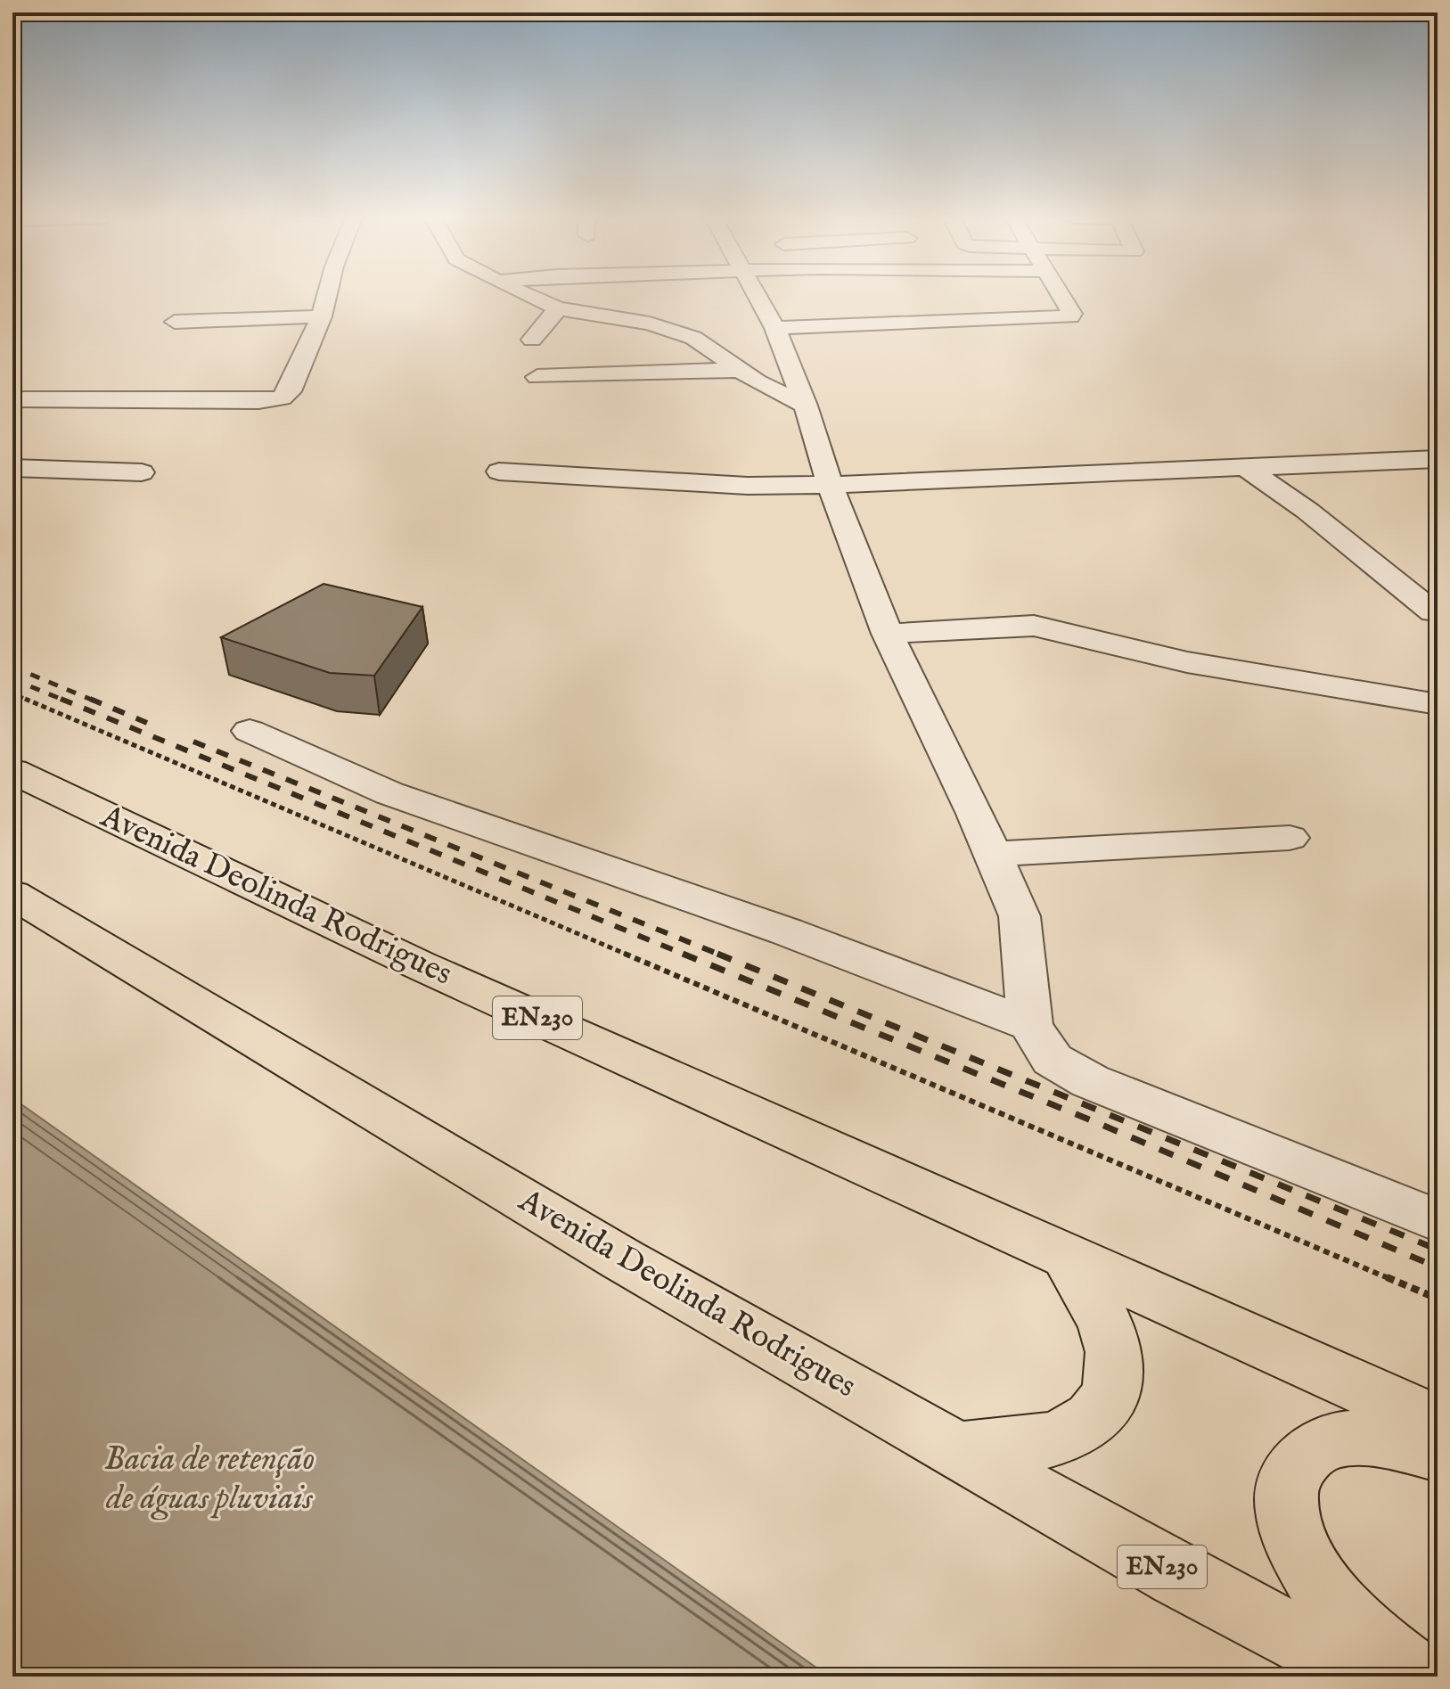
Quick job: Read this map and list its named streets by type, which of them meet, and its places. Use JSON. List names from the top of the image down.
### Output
{
  "streets": {
    "highway": ["Avenida Deolinda Rodrigues", "EN230"]
  },
  "water": ["Bacia de retenção de águas pluviais"]
}
